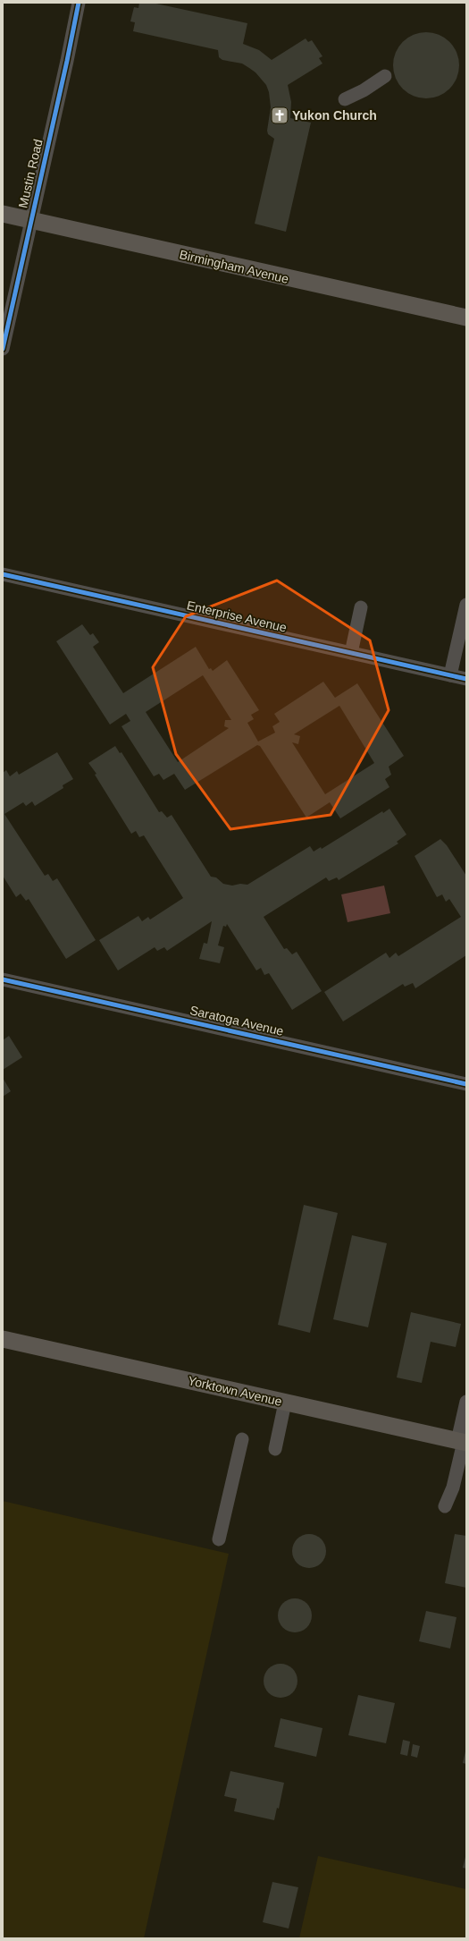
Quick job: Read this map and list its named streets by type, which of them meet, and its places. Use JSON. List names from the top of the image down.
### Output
{
  "streets": {
    "main road": ["Birmingham Avenue", "Yorktown Avenue"],
    "street": ["Mustin Road", "Enterprise Avenue", "Saratoga Avenue"]
  },
  "crossings": [
    ["Mustin Road", "Birmingham Avenue"]
  ],
  "places": {
    "church": ["Yukon Church"]
  }
}
